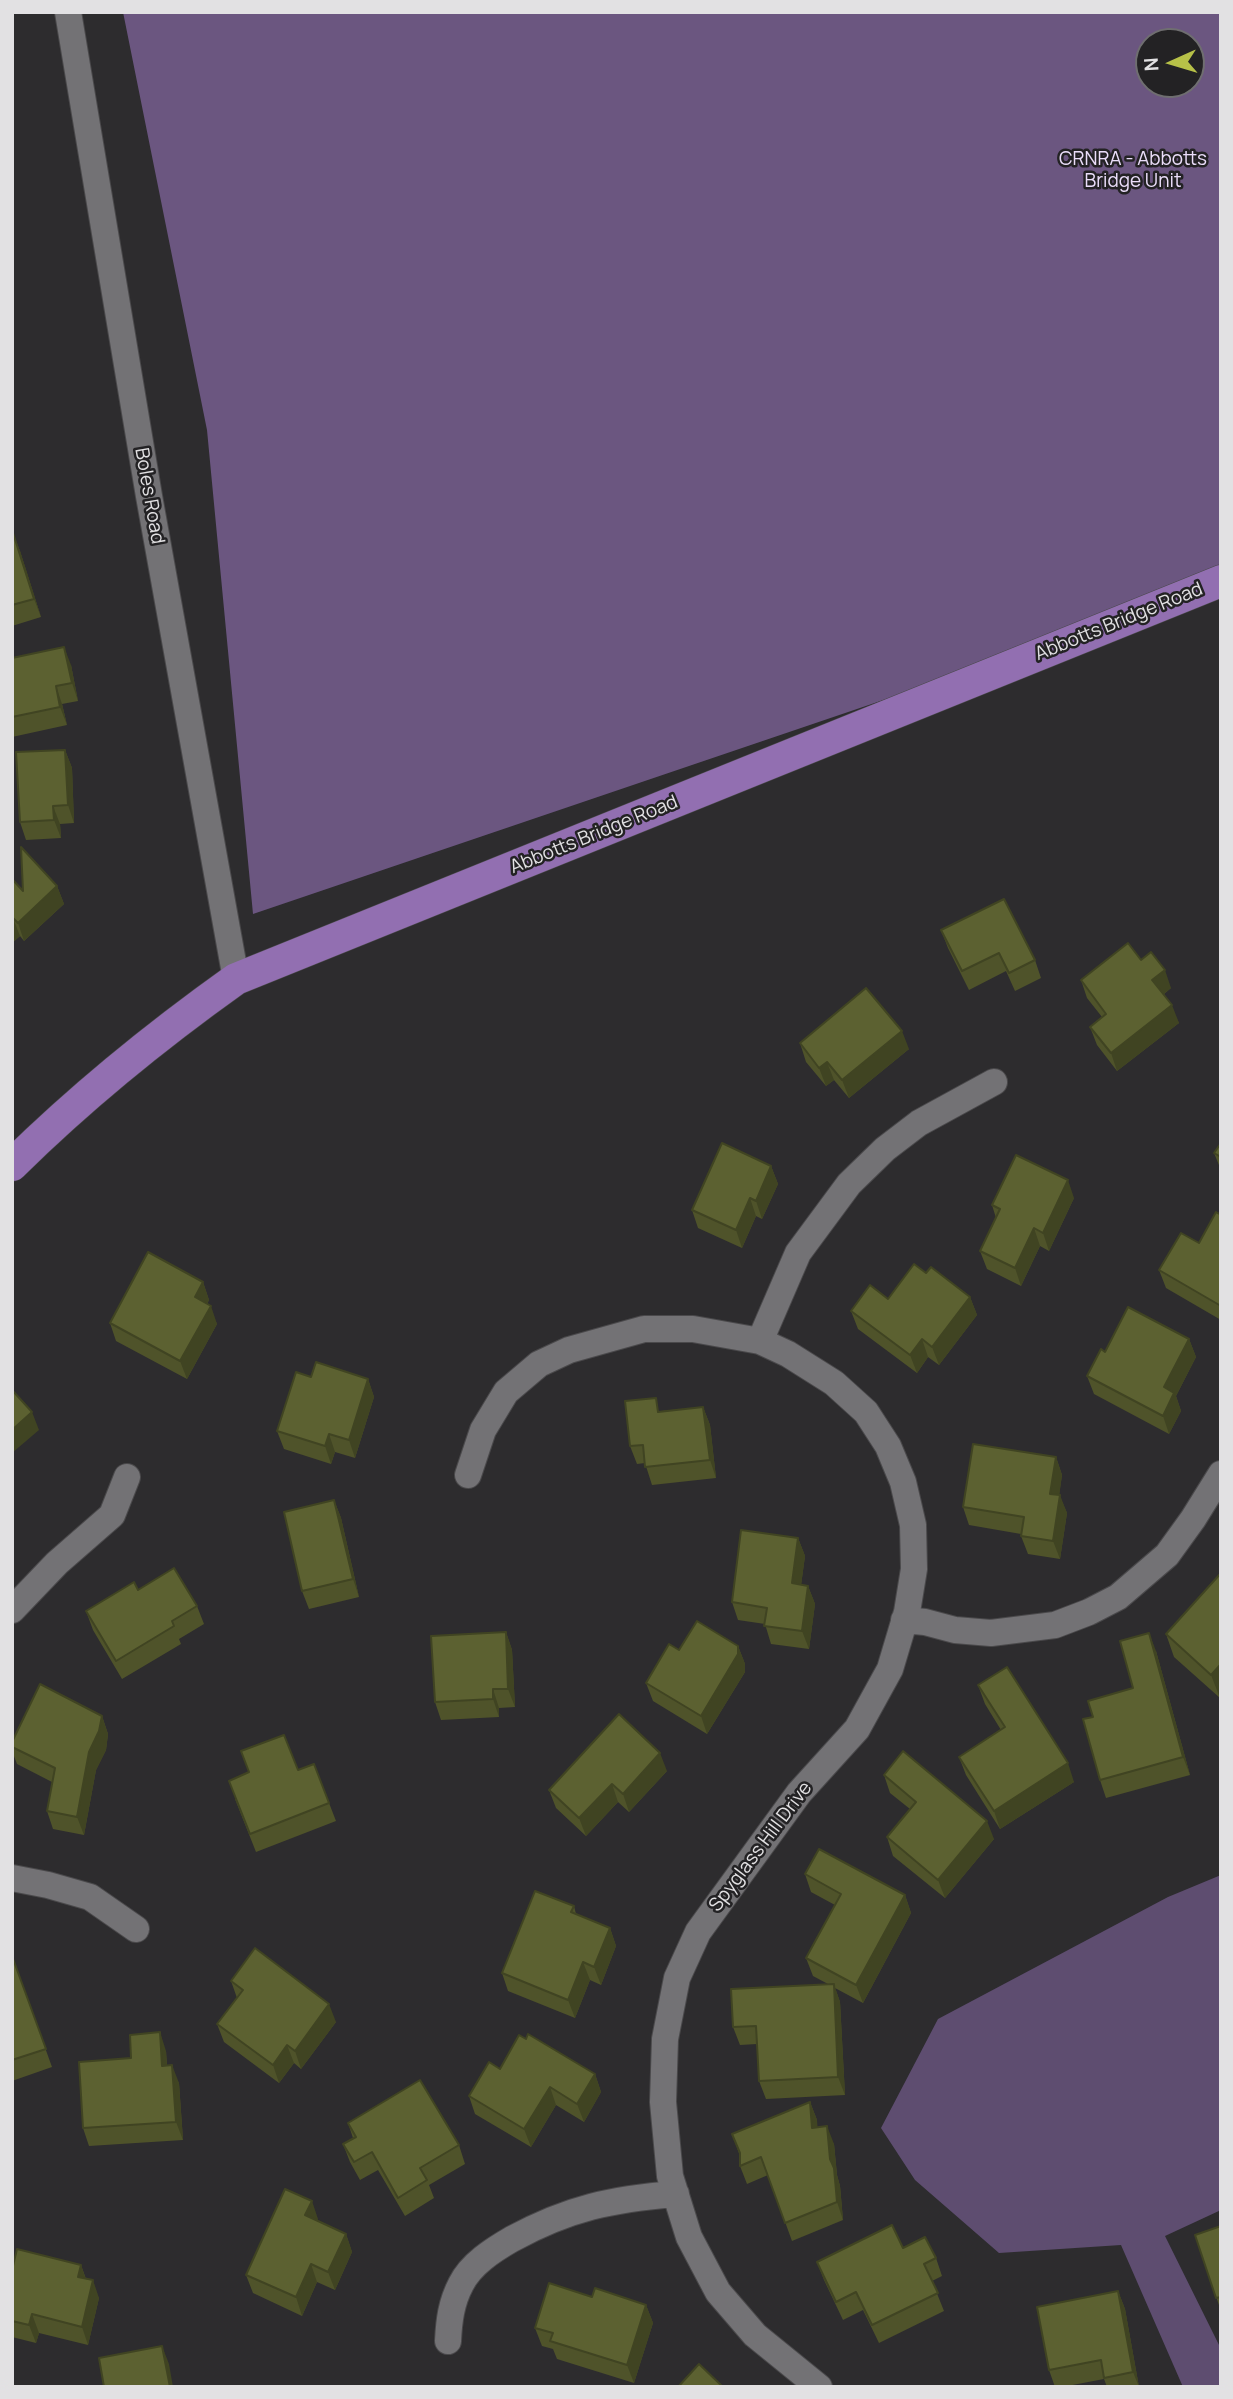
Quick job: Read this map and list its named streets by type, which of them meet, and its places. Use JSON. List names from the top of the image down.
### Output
{
  "streets": {
    "main road": ["Abbotts Bridge Road"],
    "street": ["Boles Road", "Spyglass Hill Drive"]
  },
  "crossings": [
    ["Boles Road", "Abbotts Bridge Road"]
  ],
  "parks": ["CRNRA - Abbotts Bridge Unit"],
  "north": "left"
}
